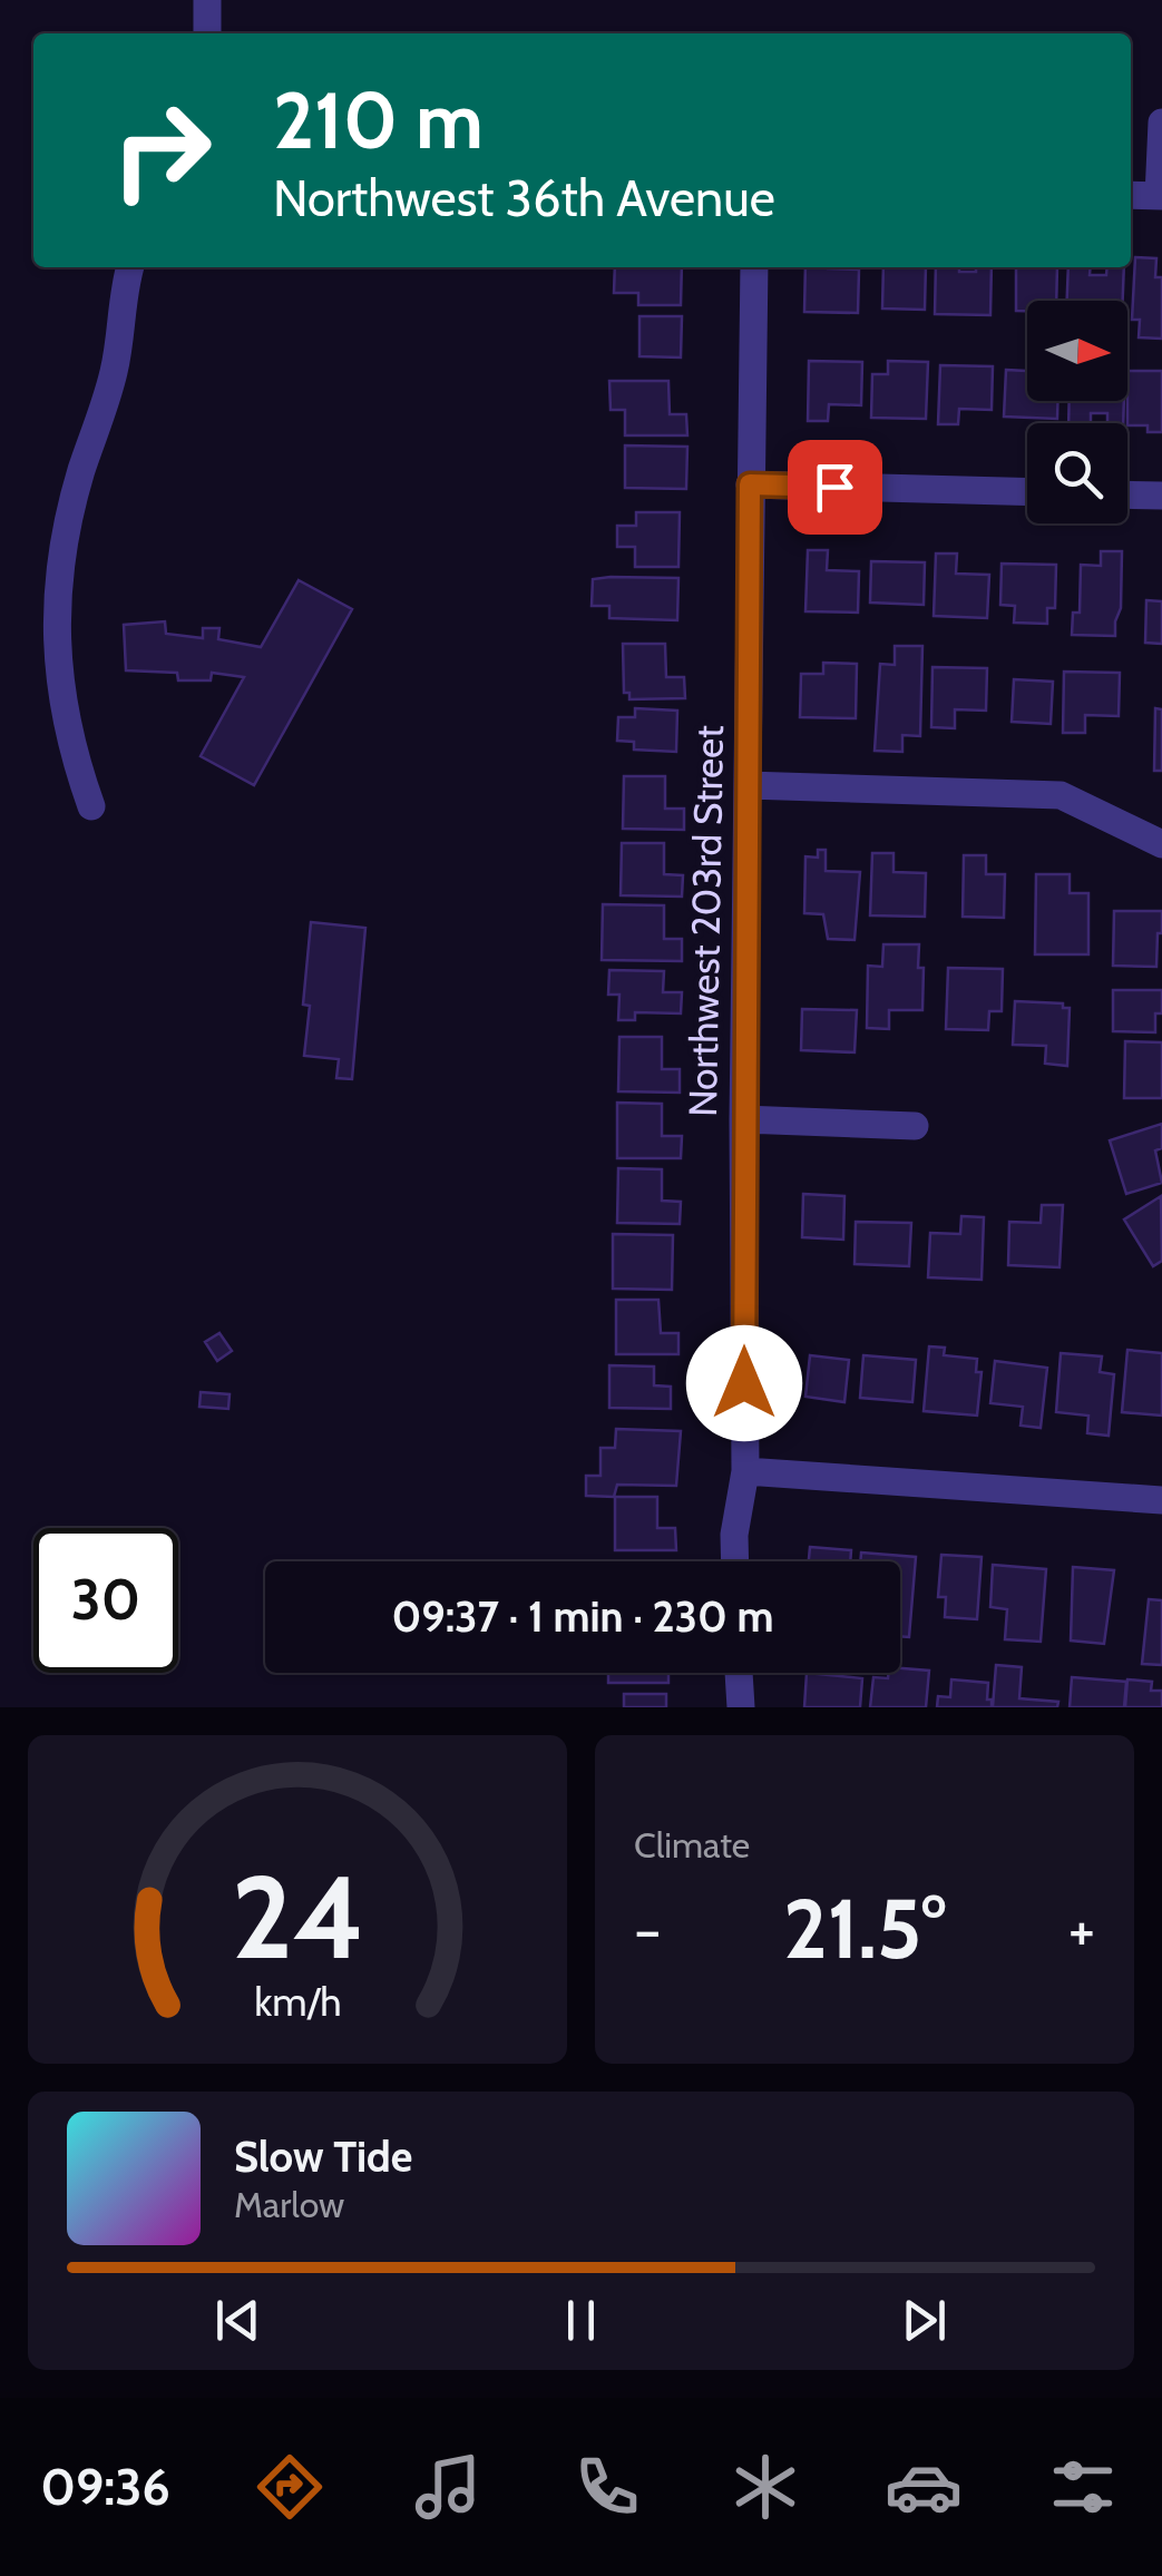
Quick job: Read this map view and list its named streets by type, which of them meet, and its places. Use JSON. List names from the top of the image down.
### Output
{
  "streets": {
    "street": ["Northwest 203rd Street"]
  },
  "north": "right",
  "page": {
    "turn": ["210 m", "Northwest 36th Avenue"],
    "limit": "30",
    "trip": "09:37 · 1 min · 230 m",
    "tile": "Climate",
    "heat": ["−", "21.5°", "+"],
    "song": ["Slow Tide", "Marlow"],
    "tabs": "09:36",
    "gauge": ["24", "km/h"]
  }
}
